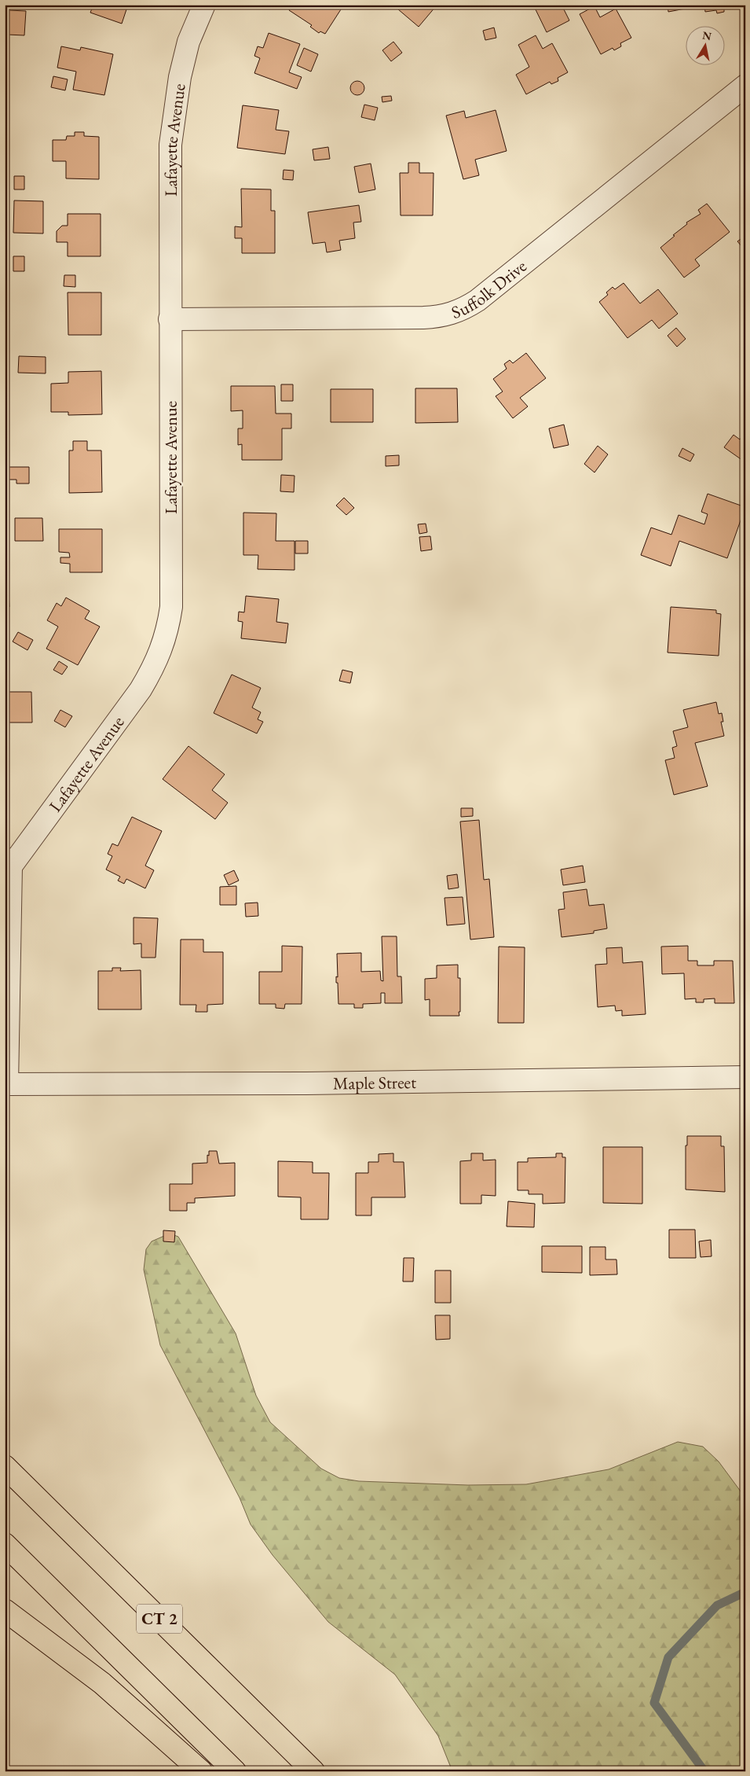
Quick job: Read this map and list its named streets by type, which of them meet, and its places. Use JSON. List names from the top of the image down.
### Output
{
  "streets": {
    "highway": ["CT 2"],
    "street": ["Lafayette Avenue", "Suffolk Drive", "Maple Street"]
  },
  "crossings": [
    ["Lafayette Avenue", "Suffolk Drive"]
  ],
  "north": "top"
}
